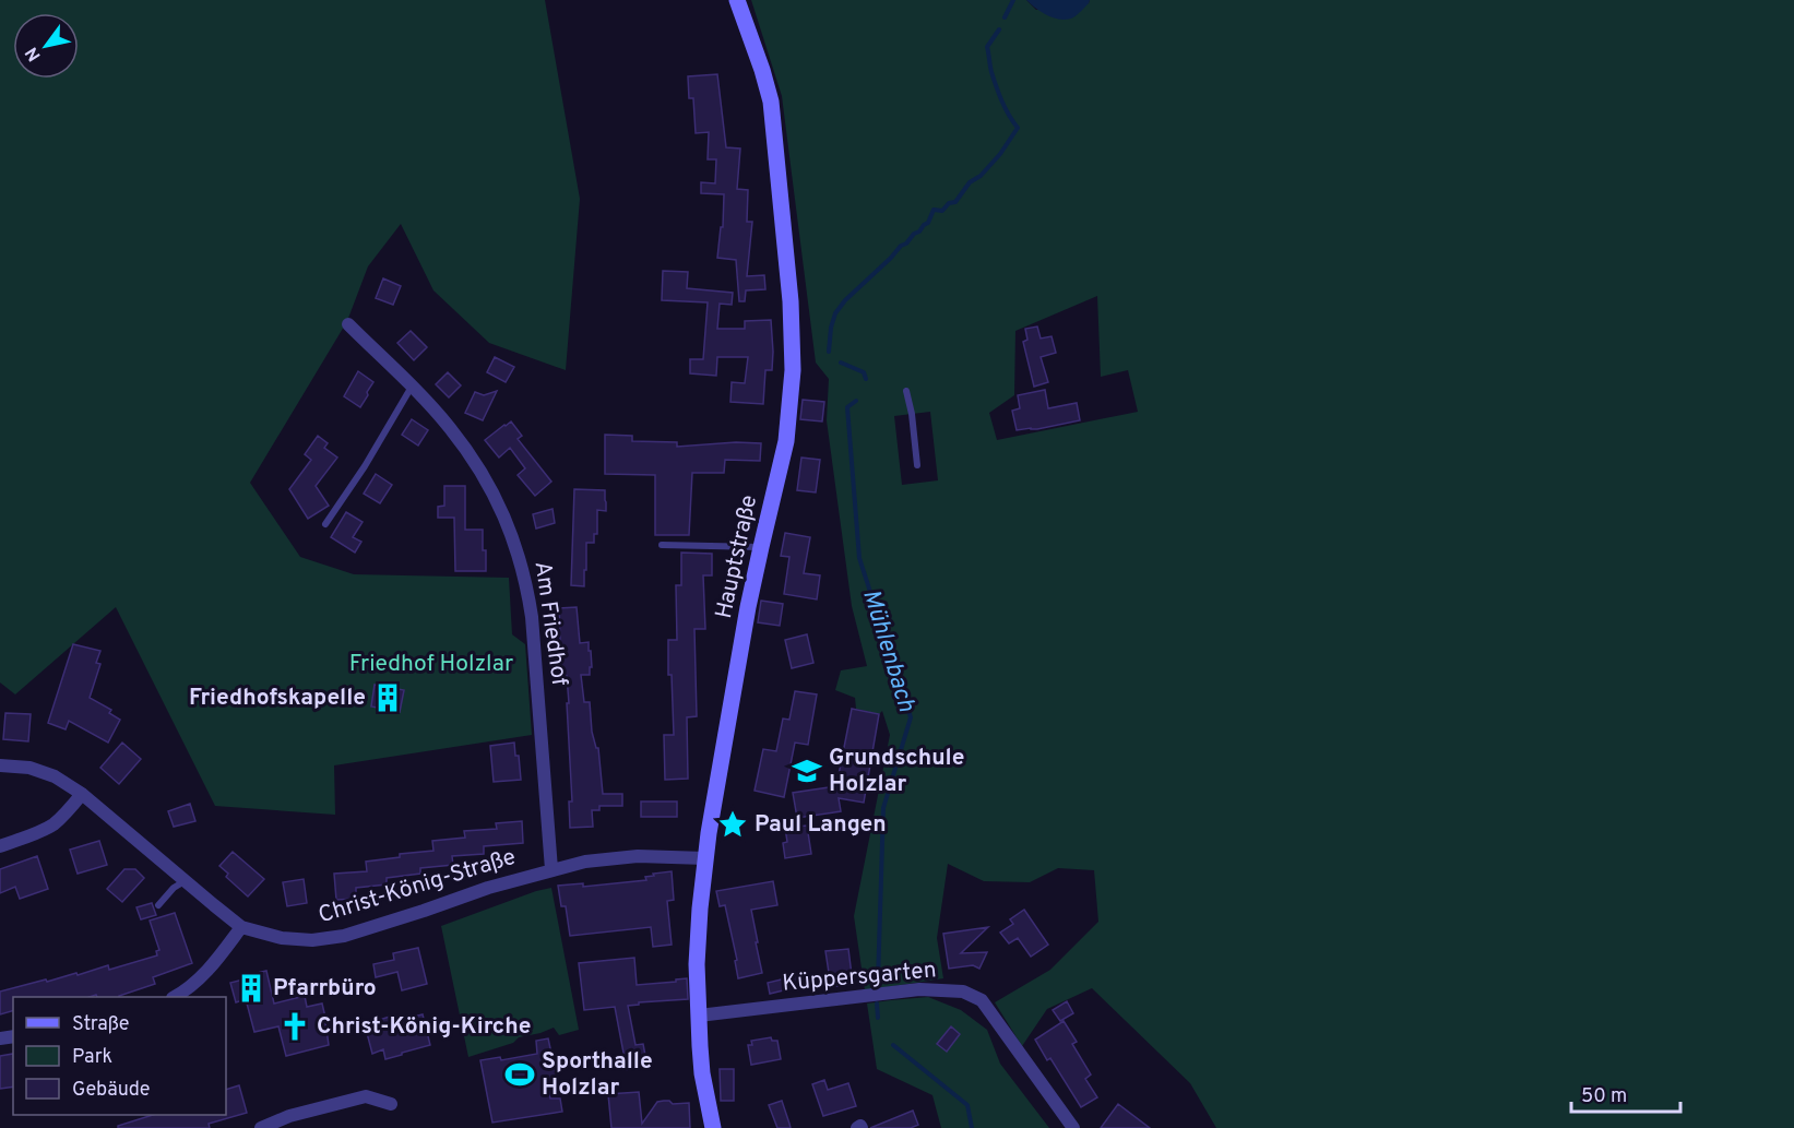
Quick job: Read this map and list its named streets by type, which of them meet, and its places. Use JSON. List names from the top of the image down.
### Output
{
  "streets": {
    "main road": ["Hauptstraße"],
    "street": ["Am Friedhof", "Christ-König-Straße", "Küppersgarten"]
  },
  "crossings": [
    ["Hauptstraße", "Christ-König-Straße"],
    ["Hauptstraße", "Küppersgarten"],
    ["Am Friedhof", "Christ-König-Straße"]
  ],
  "water": ["Mühlenbach"],
  "parks": ["Friedhof Holzlar"],
  "places": {
    "building": ["Friedhofskapelle", "Pfarrbüro"],
    "school or university": ["Grundschule Holzlar"],
    "place": ["Paul Langen"],
    "church": ["Christ-König-Kirche"],
    "sports": ["Sporthalle Holzlar"]
  },
  "legend": ["Straße", "Park", "Gebäude"],
  "scale_bar": "50 m",
  "north": "bottom left"
}
